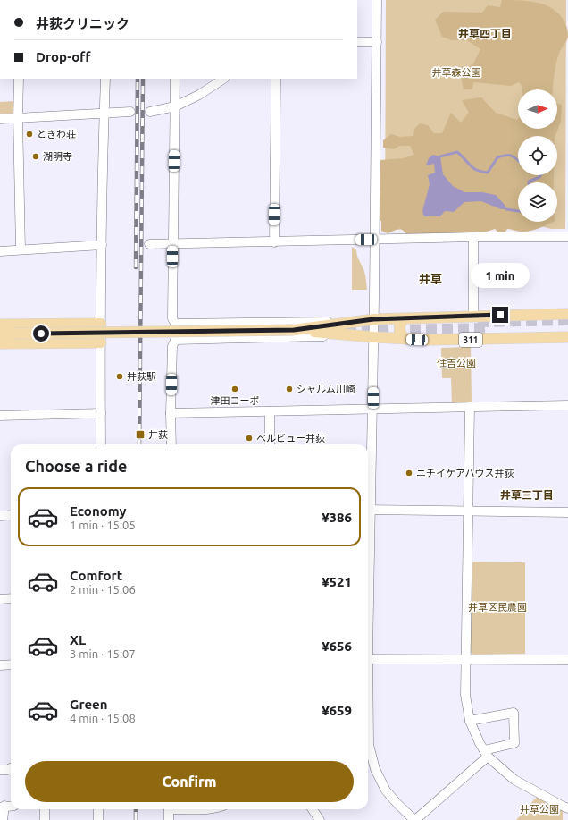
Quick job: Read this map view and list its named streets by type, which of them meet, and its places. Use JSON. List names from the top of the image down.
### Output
{
  "streets": {
    "main road": ["311"]
  },
  "districts": ["井草四丁目", "井草", "井草三丁目"],
  "parks": [
    "井草森公園",
    "住吉公園",
    "井草区民農園",
    "井草公園"
  ],
  "places": {
    "other": [
      "ときわ荘",
      "湖明寺",
      "井荻駅",
      "津田コーポ",
      "シャルム川崎",
      "ベルビュー井荻",
      "ニチイケアハウス井荻"
    ],
    "transit": ["井荻"]
  },
  "north": "right",
  "page": {
    "banner": ["井荻クリニック", "Drop-off"],
    "bubble": "1 min",
    "heading": "Choose a ride",
    "list": [
      {
        "name": "Economy",
        "note": "1 min · 15:05",
        "value": "¥386"
      },
      {
        "name": "Comfort",
        "note": "2 min · 15:06",
        "value": "¥521"
      },
      {
        "name": "XL",
        "note": "3 min · 15:07",
        "value": "¥656"
      },
      {
        "name": "Green",
        "note": "4 min · 15:08",
        "value": "¥659"
      }
    ],
    "buttons": "Confirm"
  }
}
